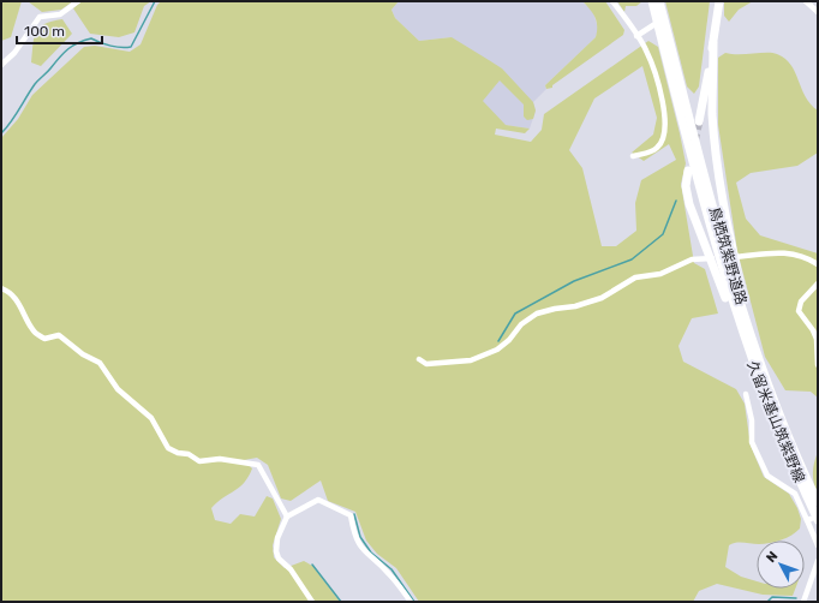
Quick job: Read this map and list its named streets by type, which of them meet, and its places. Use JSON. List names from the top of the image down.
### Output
{
  "streets": {
    "main road": ["鳥栖筑紫野道路", "久留米基山筑紫野線"]
  },
  "crossings": [
    ["鳥栖筑紫野道路", "久留米基山筑紫野線"]
  ],
  "scale_bar": "100 m",
  "north": "top left"
}
